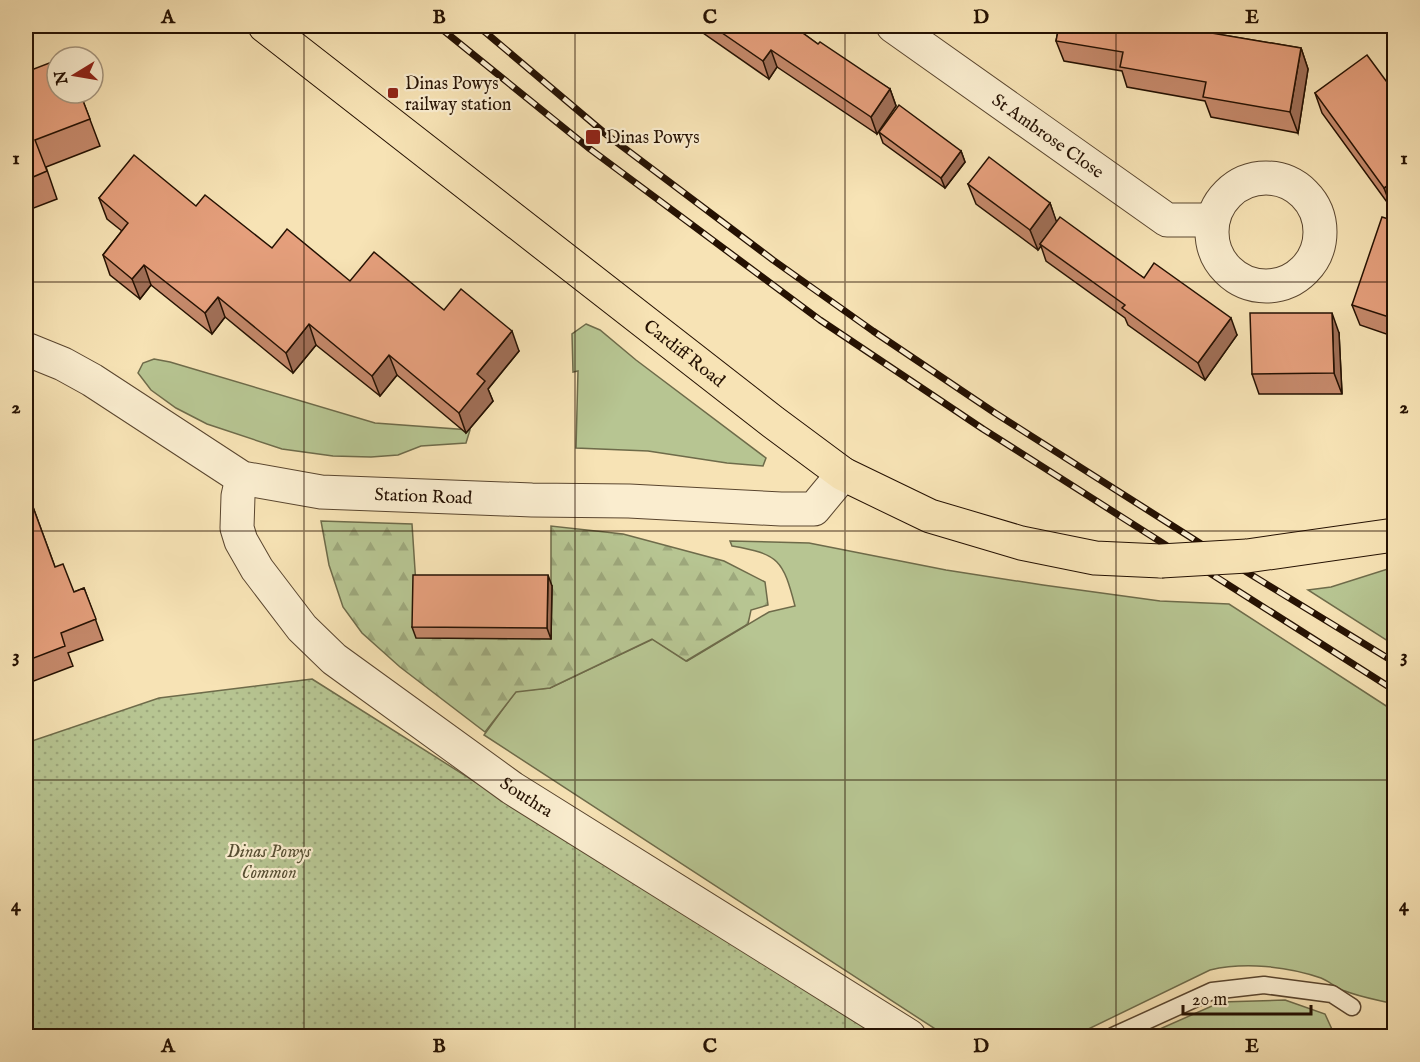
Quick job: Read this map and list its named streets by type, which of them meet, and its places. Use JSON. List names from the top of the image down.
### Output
{
  "streets": {
    "main road": ["Cardiff Road"],
    "street": ["St Ambrose Close", "Station Road", "Southra"]
  },
  "crossings": [
    ["Cardiff Road", "Station Road"],
    ["Station Road", "Southra"]
  ],
  "parks": ["Dinas Powys Common"],
  "places": {
    "transit": ["Dinas Powys railway station", "Dinas Powys"]
  },
  "scale_bar": "20 m",
  "north": "left",
  "grid": {
    "columns": [
      "A",
      "B",
      "C",
      "D",
      "E"
    ],
    "rows": [
      "1",
      "2",
      "3",
      "4"
    ]
  }
}
